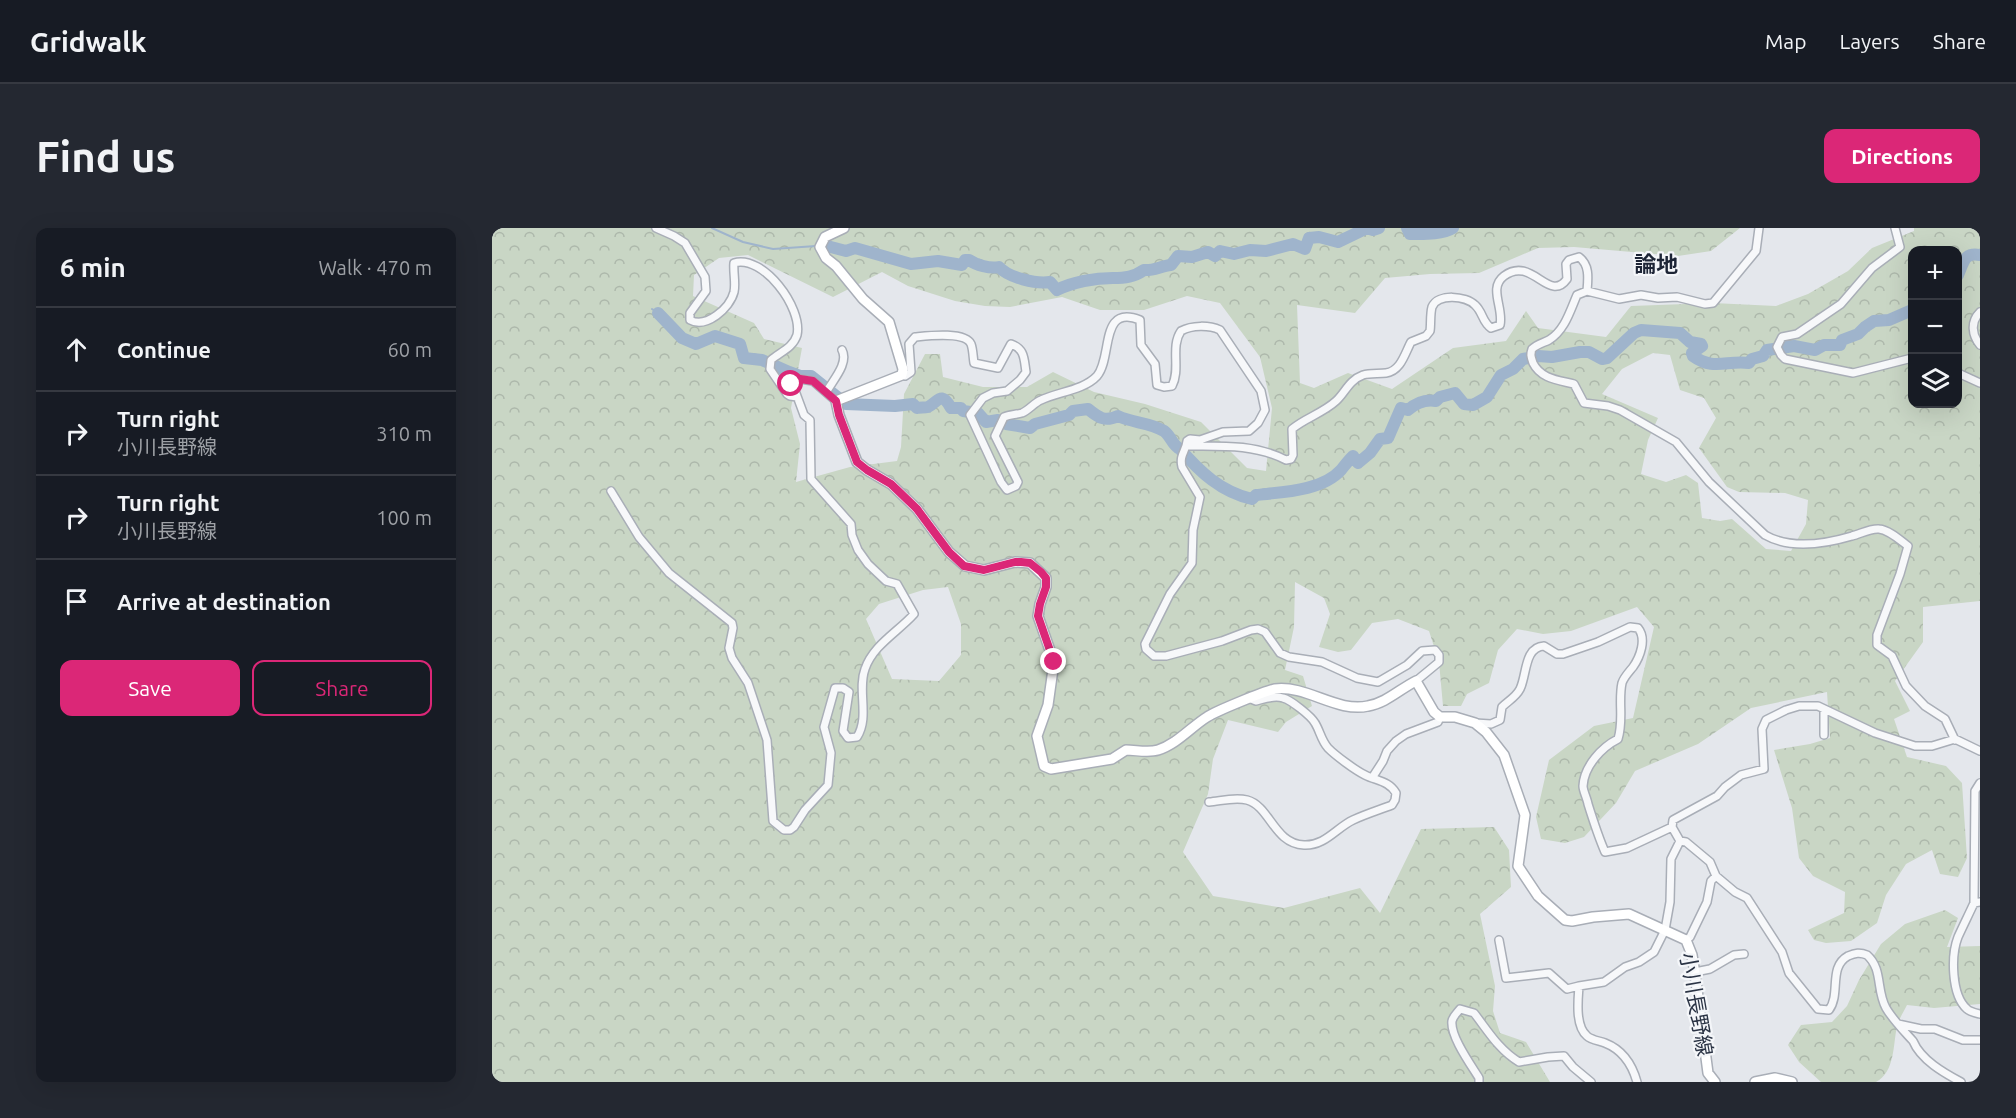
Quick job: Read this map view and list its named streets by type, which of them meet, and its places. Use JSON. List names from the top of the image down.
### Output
{
  "streets": {
    "main road": ["小川長野線"]
  },
  "districts": ["論地"],
  "page": {
    "header": "Gridwalk",
    "nav": ["Map", "Layers", "Share"],
    "buttons": [
      "Directions",
      ["Save", "Share"]
    ],
    "title": "Find us",
    "heading": ["6 min", "Walk · 470 m"],
    "map_buttons": ["+", "−"],
    "list": [
      ["Continue", "60 m"],
      ["Turn right", "小川長野線", "310 m"],
      ["Turn right", "小川長野線", "100 m"],
      "Arrive at destination"
    ]
  }
}
